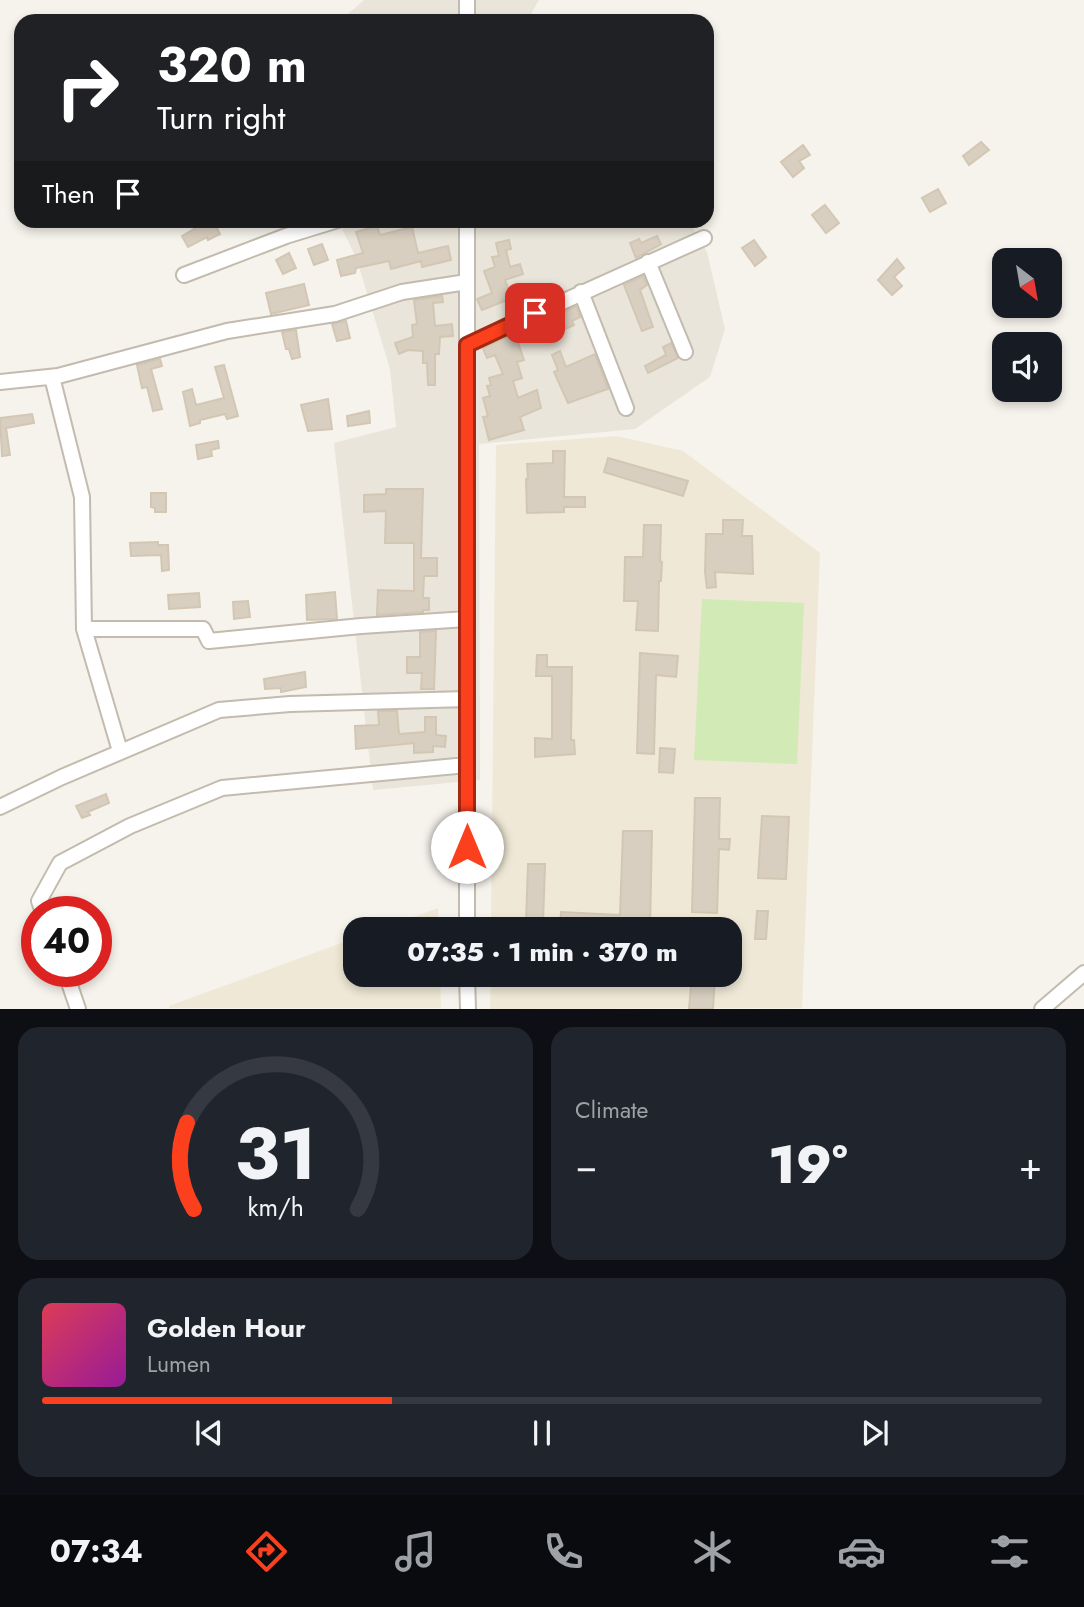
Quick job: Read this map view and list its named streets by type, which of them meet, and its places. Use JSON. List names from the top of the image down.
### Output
{
  "north": "bottom right",
  "page": {
    "turn": ["320 m", "Turn right"],
    "then": "Then",
    "limit": "40",
    "trip": "07:35 · 1 min · 370 m",
    "tile": "Climate",
    "heat": ["−", "19°", "+"],
    "song": ["Golden Hour", "Lumen"],
    "tabs": "07:34",
    "gauge": ["31", "km/h"]
  }
}
